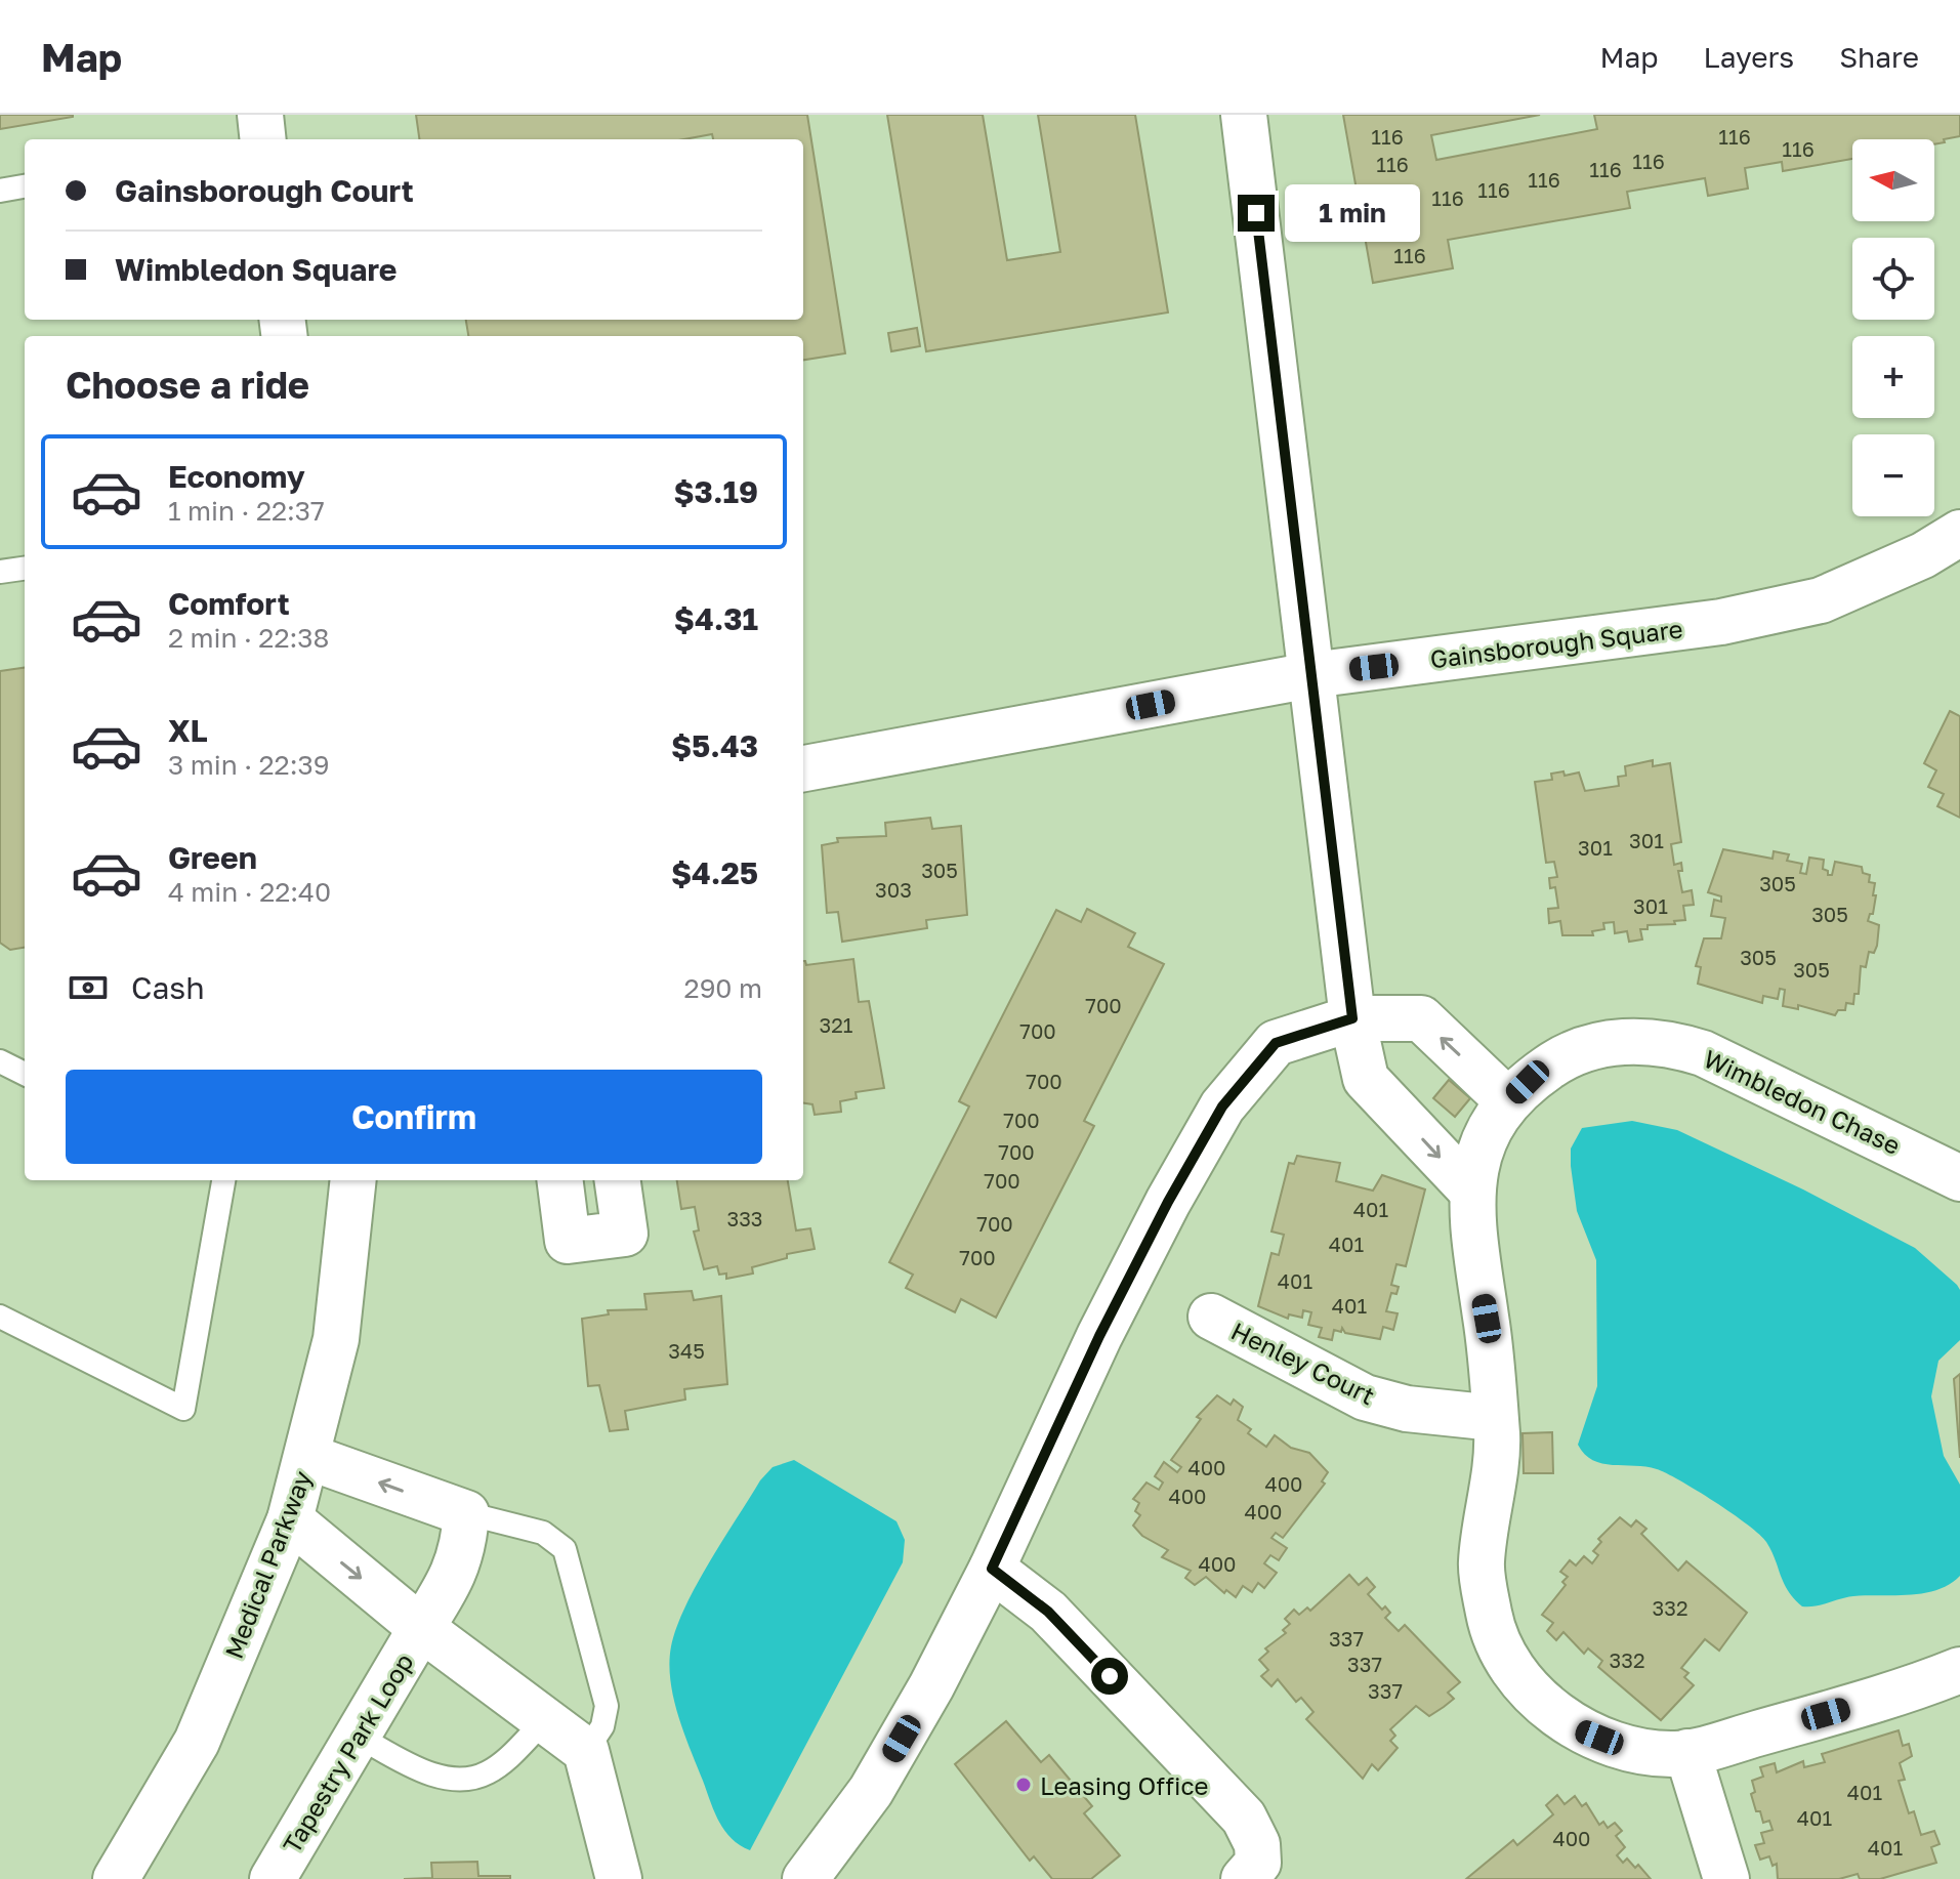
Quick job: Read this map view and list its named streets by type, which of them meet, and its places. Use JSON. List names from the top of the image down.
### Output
{
  "streets": {
    "street": [
      "Gainsborough Square",
      "Wimbledon Chase",
      "Henley Court",
      "Medical Parkway",
      "Tapestry Park Loop"
    ]
  },
  "crossings": [
    ["Wimbledon Chase", "Henley Court"],
    ["Medical Parkway", "Tapestry Park Loop"]
  ],
  "places": ["Leasing Office"],
  "house_numbers": [
    "116",
    "116",
    "116",
    "116",
    "116",
    "116",
    "116",
    "116",
    "116",
    "116",
    "301",
    "301",
    "305",
    "305",
    "303",
    "301",
    "305",
    "305",
    "305",
    "700",
    "321",
    "700",
    "700",
    "700",
    "700",
    "700",
    "401",
    "333",
    "700",
    "401",
    "700",
    "401",
    "401",
    "345",
    "400",
    "400",
    "400",
    "400",
    "400",
    "332",
    "337",
    "332",
    "337",
    "337",
    "401",
    "401",
    "400",
    "401"
  ],
  "north": "left",
  "page": {
    "header": "Map",
    "nav": ["Map", "Layers", "Share"],
    "map_buttons": ["+", "−"],
    "banner": ["Gainsborough Court", "Wimbledon Square"],
    "bubble": "1 min",
    "heading": "Choose a ride",
    "list": [
      {
        "name": "Economy",
        "note": "1 min · 22:37",
        "value": "$3.19"
      },
      {
        "name": "Comfort",
        "note": "2 min · 22:38",
        "value": "$4.31"
      },
      {
        "name": "XL",
        "note": "3 min · 22:39",
        "value": "$5.43"
      },
      {
        "name": "Green",
        "note": "4 min · 22:40",
        "value": "$4.25"
      }
    ],
    "pay": ["Cash", "290 m"],
    "buttons": "Confirm"
  }
}
